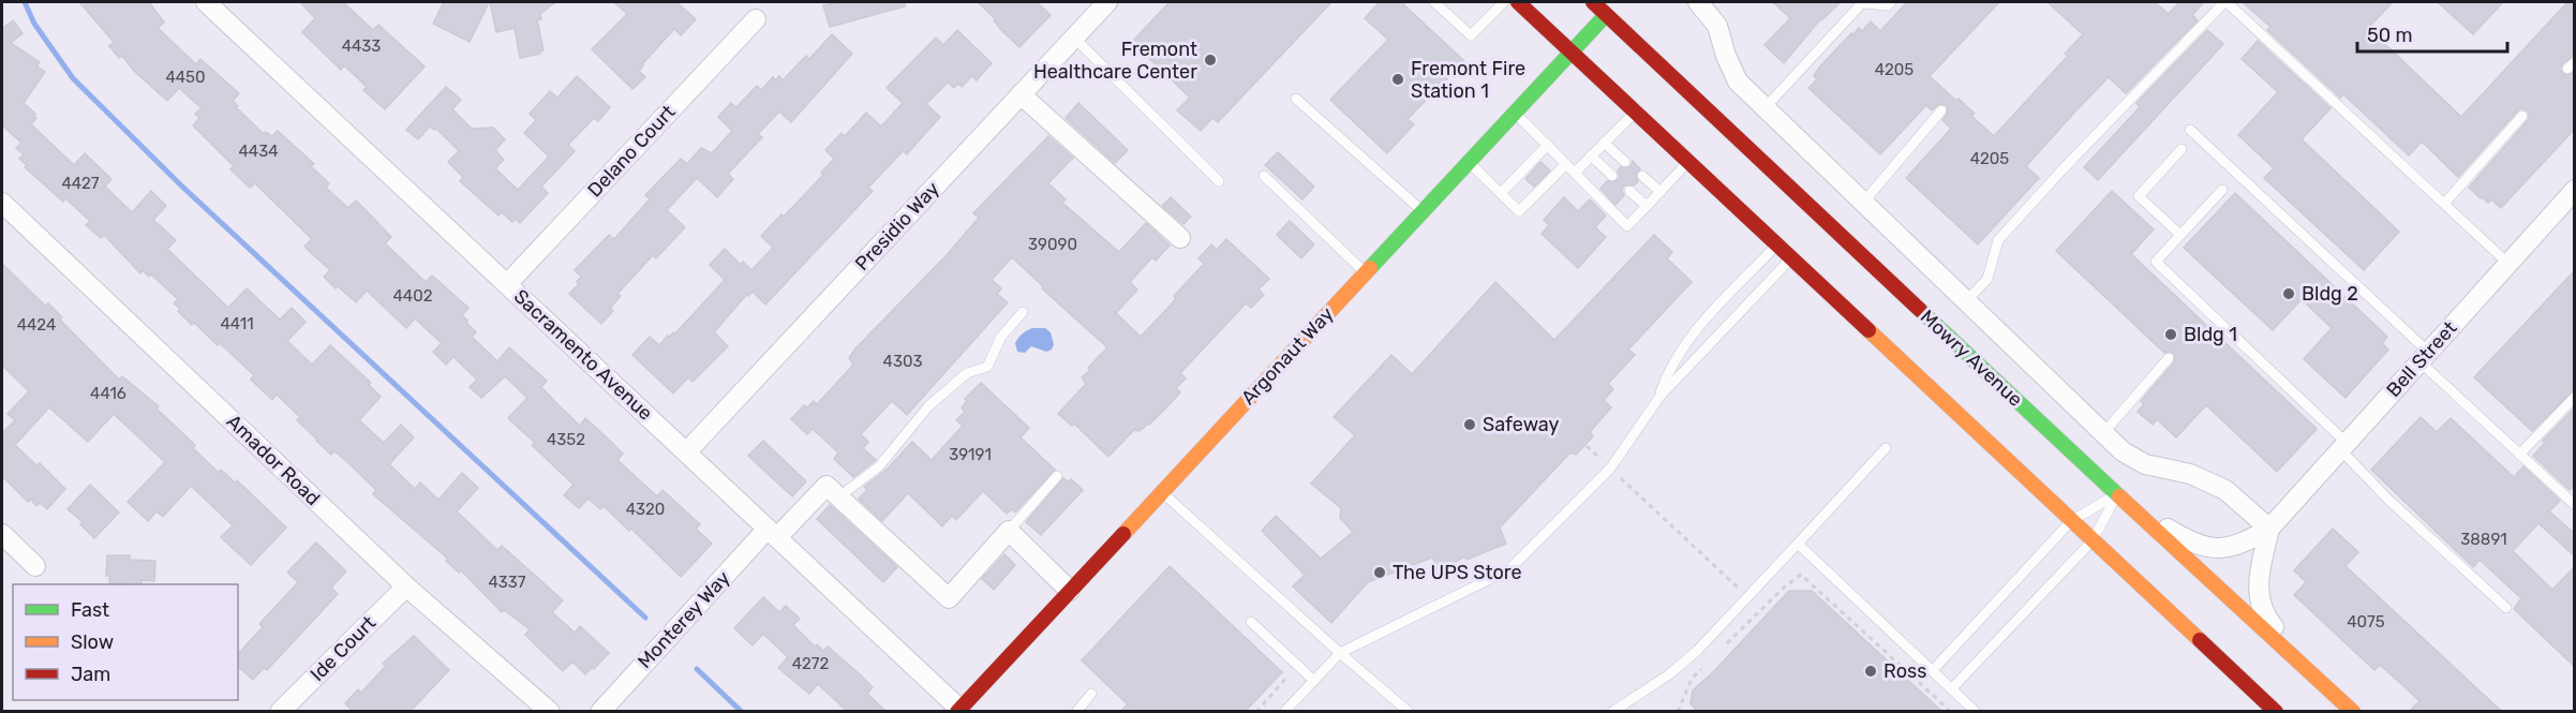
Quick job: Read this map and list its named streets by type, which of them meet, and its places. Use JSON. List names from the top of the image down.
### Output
{
  "streets": {
    "main road": ["Argonaut Way", "Mowry Avenue"],
    "street": [
      "Delano Court",
      "Presidio Way",
      "Sacramento Avenue",
      "Bell Street",
      "Amador Road",
      "Monterey Way",
      "Ide Court"
    ]
  },
  "crossings": [
    ["Delano Court", "Sacramento Avenue"],
    ["Presidio Way", "Sacramento Avenue"],
    ["Sacramento Avenue", "Argonaut Way"],
    ["Sacramento Avenue", "Monterey Way"],
    ["Argonaut Way", "Mowry Avenue"],
    ["Mowry Avenue", "Bell Street"],
    ["Amador Road", "Ide Court"]
  ],
  "places": [
    "Fremont Healthcare Center",
    "Fremont Fire Station 1",
    "Bldg 2",
    "Bldg 1",
    "Safeway",
    "The UPS Store",
    "Ross"
  ],
  "house_numbers": [
    "4433",
    "4205",
    "4450",
    "4434",
    "4205",
    "4427",
    "39090",
    "4402",
    "4411",
    "4424",
    "4303",
    "4416",
    "4352",
    "39191",
    "4320",
    "38891",
    "4337",
    "4075",
    "4272"
  ],
  "legend": ["Fast", "Slow", "Jam"],
  "scale_bar": "50 m"
}
